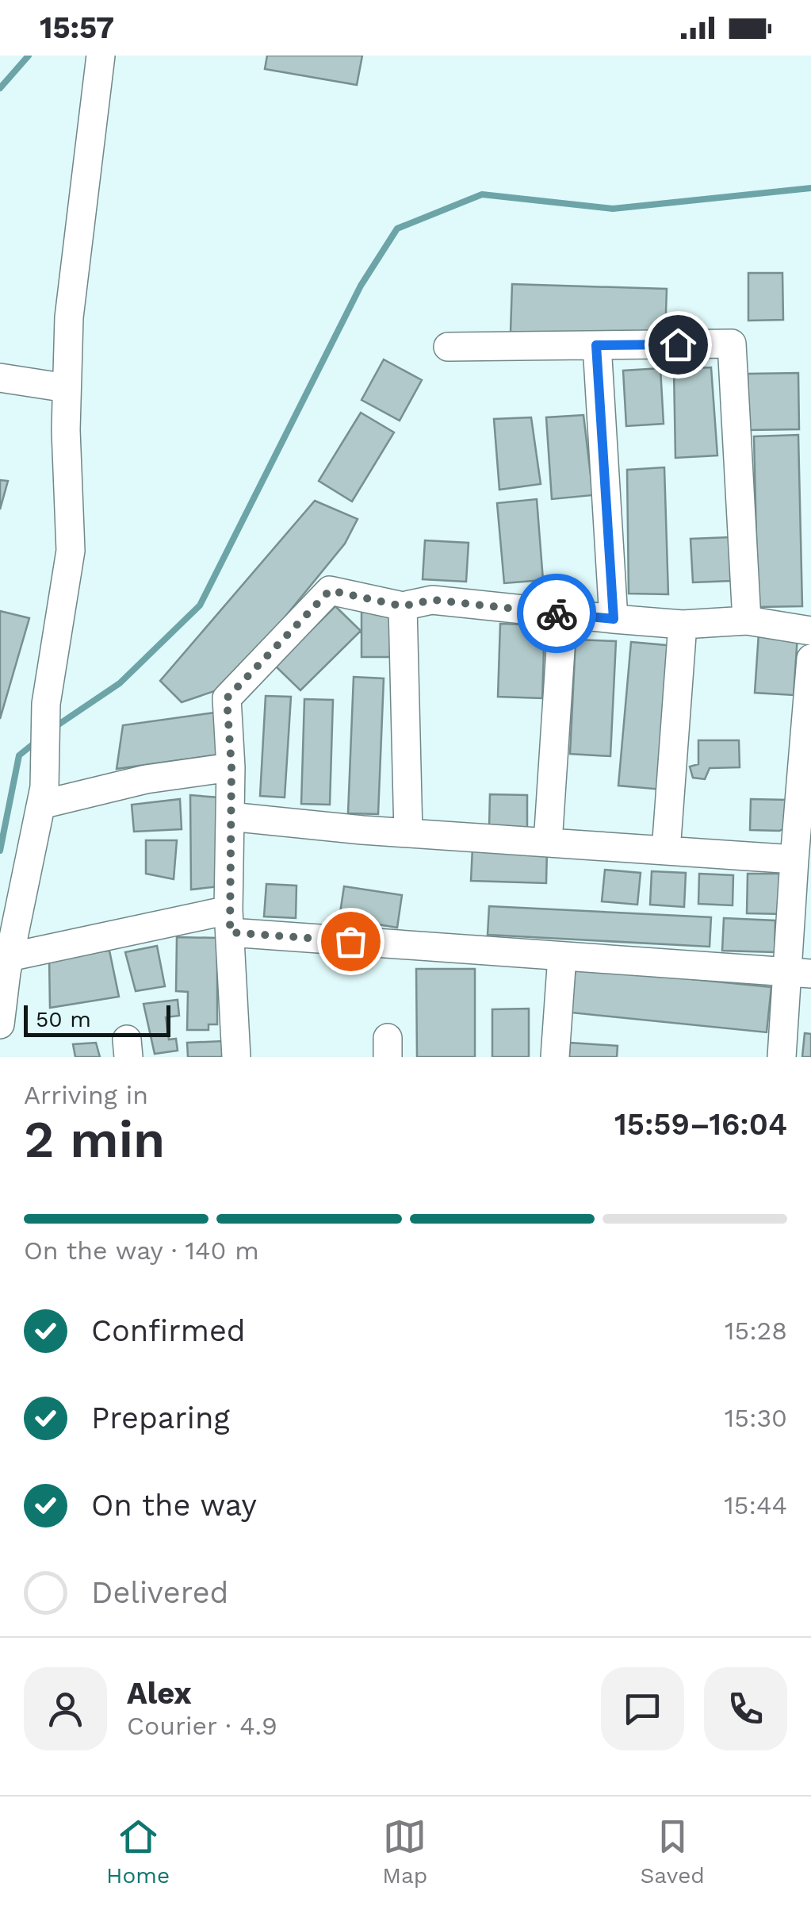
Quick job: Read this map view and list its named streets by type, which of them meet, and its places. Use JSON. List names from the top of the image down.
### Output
{
  "scale_bar": "50 m",
  "page": {
    "status": "15:57",
    "scale": "50 m",
    "heading": ["2 min", "Arriving in", "15:59–16:04"],
    "panel": ["Alex", "Courier · 4.9"],
    "bar": "On the way · 140 m",
    "list": [
      ["Confirmed", "15:28"],
      ["Preparing", "15:30"],
      ["On the way", "15:44"],
      "Delivered"
    ],
    "tabs": ["Home", "Map", "Saved"]
  }
}
